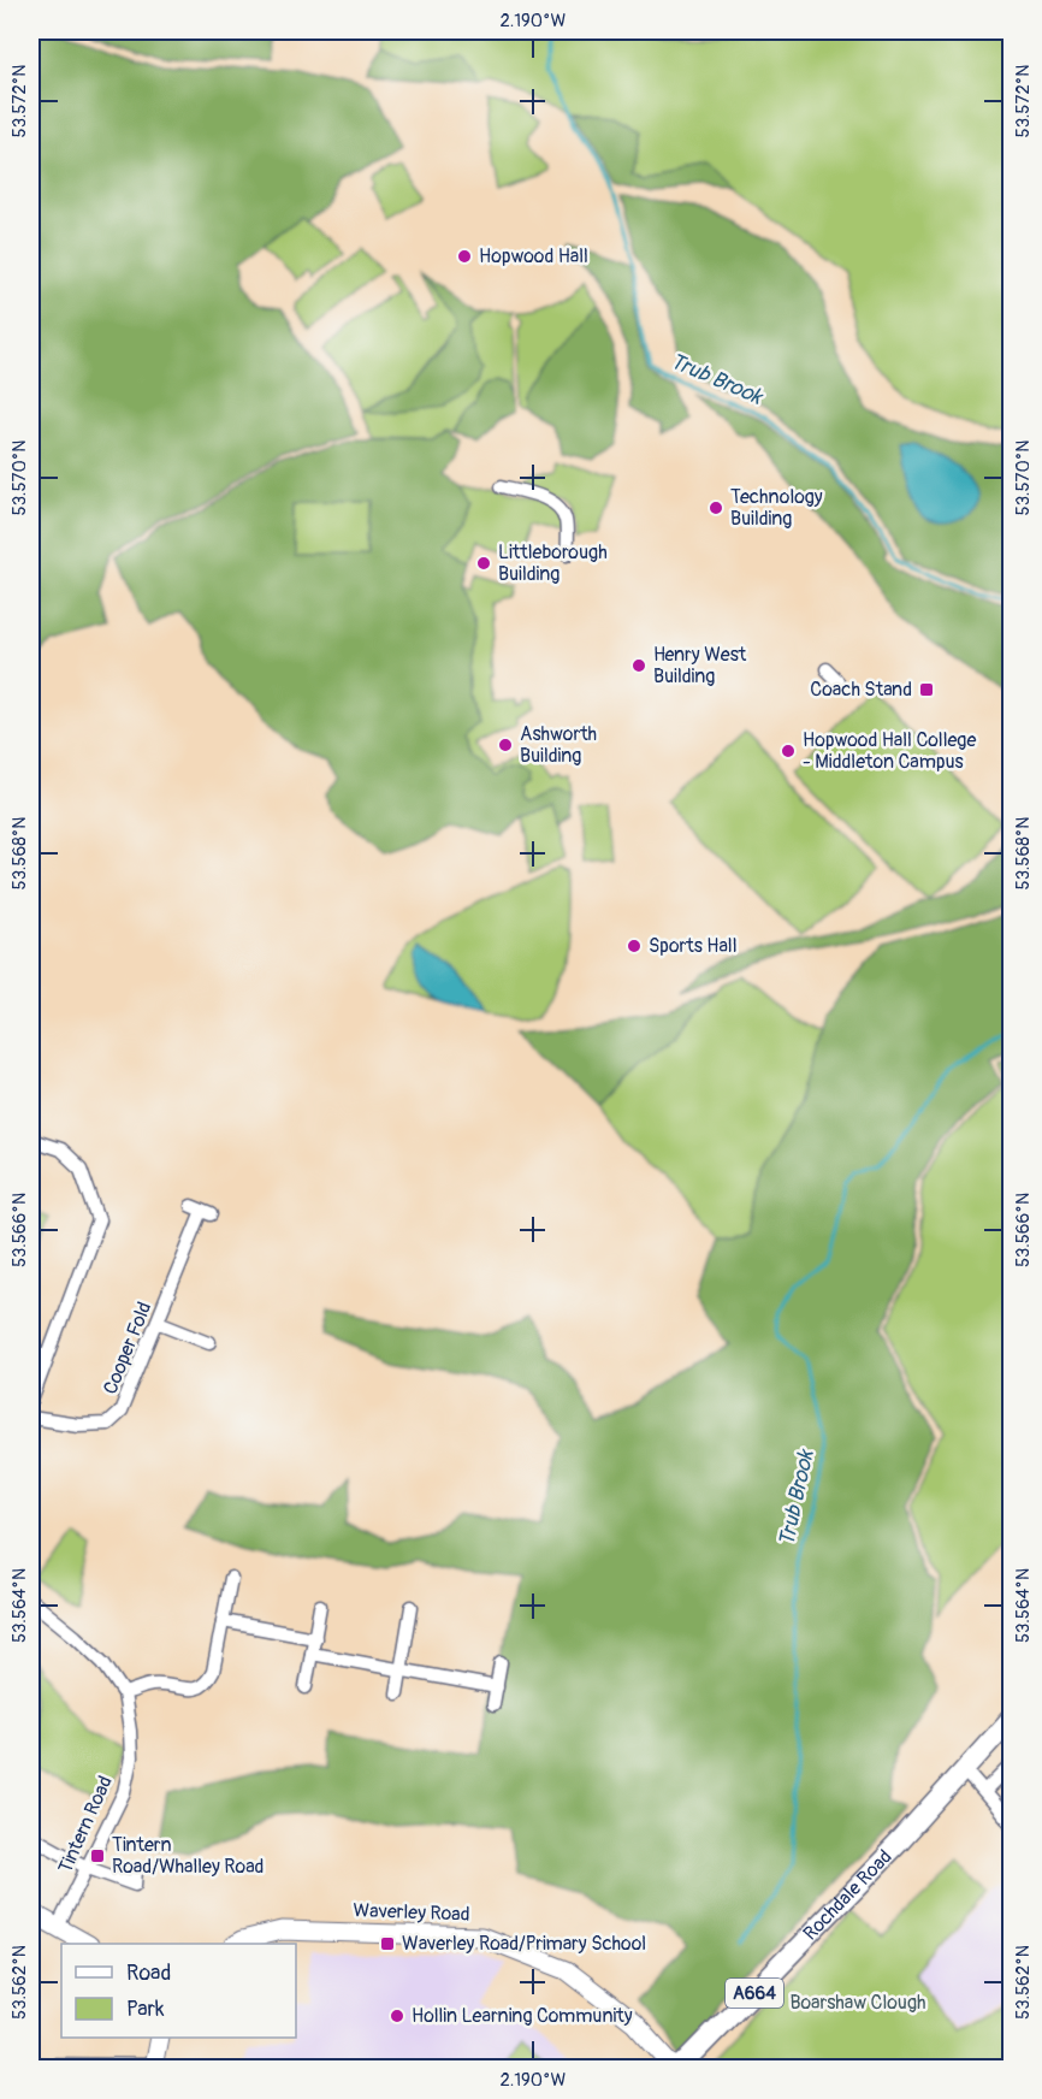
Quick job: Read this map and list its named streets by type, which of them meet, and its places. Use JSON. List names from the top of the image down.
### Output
{
  "streets": {
    "main road": ["Rochdale Road", "A664"],
    "street": ["Cooper Fold", "Tintern Road", "Waverley Road"]
  },
  "crossings": [
    ["Rochdale Road", "Waverley Road"]
  ],
  "water": ["Trub Brook"],
  "parks": ["Boarshaw Clough"],
  "places": {
    "other": [
      "Hopwood Hall",
      "Technology Building",
      "Littleborough Building",
      "Henry West Building",
      "Ashworth Building",
      "Hopwood Hall College - Middleton Campus",
      "Sports Hall",
      "Hollin Learning Community"
    ],
    "transit": ["Coach Stand", "Tintern Road/Whalley Road", "Waverley Road/Primary School"]
  },
  "legend": ["Road", "Park"],
  "coordinates": [
    "2.190°W",
    "53.572°N",
    "53.570°N",
    "53.568°N",
    "53.566°N",
    "53.564°N",
    "53.562°N"
  ]
}
